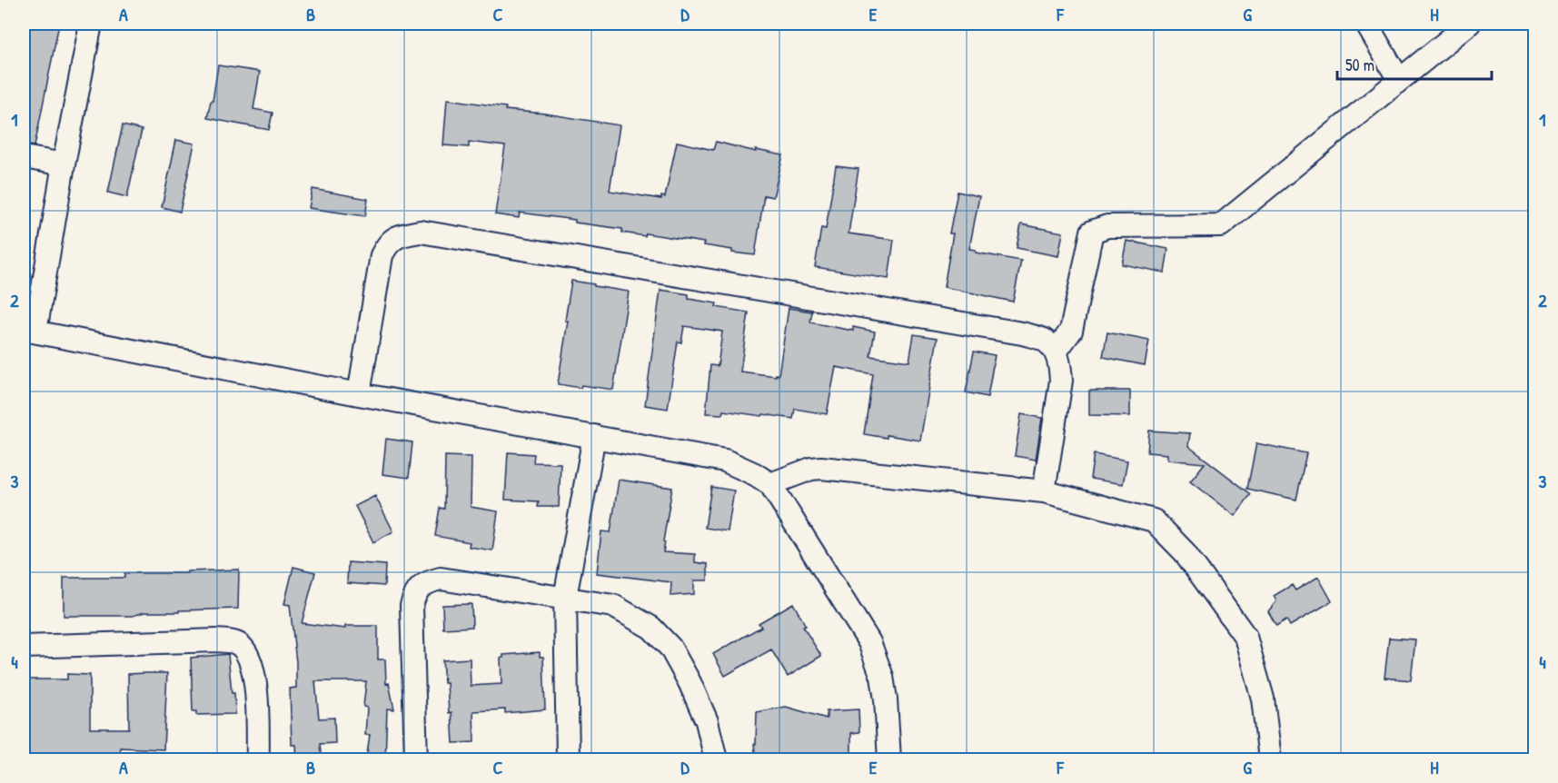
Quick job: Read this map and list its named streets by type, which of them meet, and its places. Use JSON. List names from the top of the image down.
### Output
{
  "scale_bar": "50 m",
  "grid": {
    "columns": [
      "A",
      "B",
      "C",
      "D",
      "E",
      "F",
      "G",
      "H"
    ],
    "rows": [
      "1",
      "2",
      "3",
      "4"
    ]
  }
}
